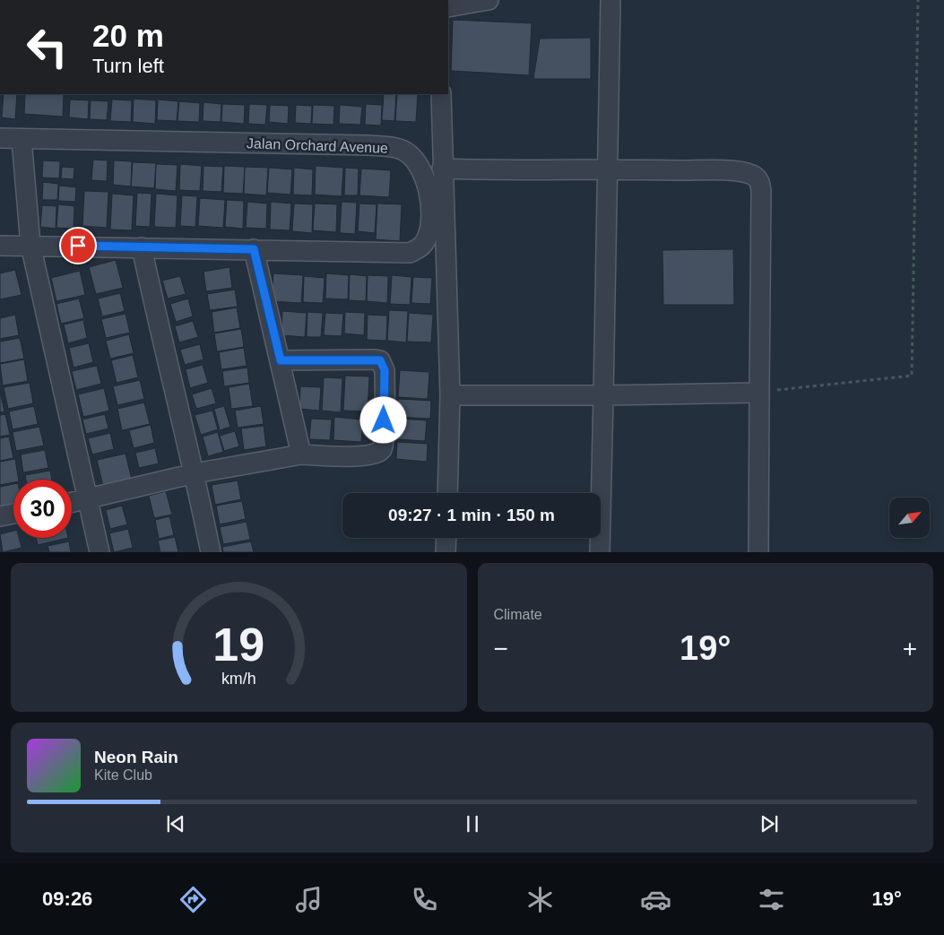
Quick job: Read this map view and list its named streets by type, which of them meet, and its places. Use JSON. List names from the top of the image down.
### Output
{
  "streets": {
    "street": ["Jalan Orchard Avenue"]
  },
  "north": "top right",
  "page": {
    "turn": ["20 m", "Turn left"],
    "limit": "30",
    "trip": "09:27 · 1 min · 150 m",
    "tile": "Climate",
    "heat": ["−", "19°", "+"],
    "song": ["Neon Rain", "Kite Club"],
    "tabs": ["09:26", "19°"],
    "gauge": ["19", "km/h"]
  }
}
